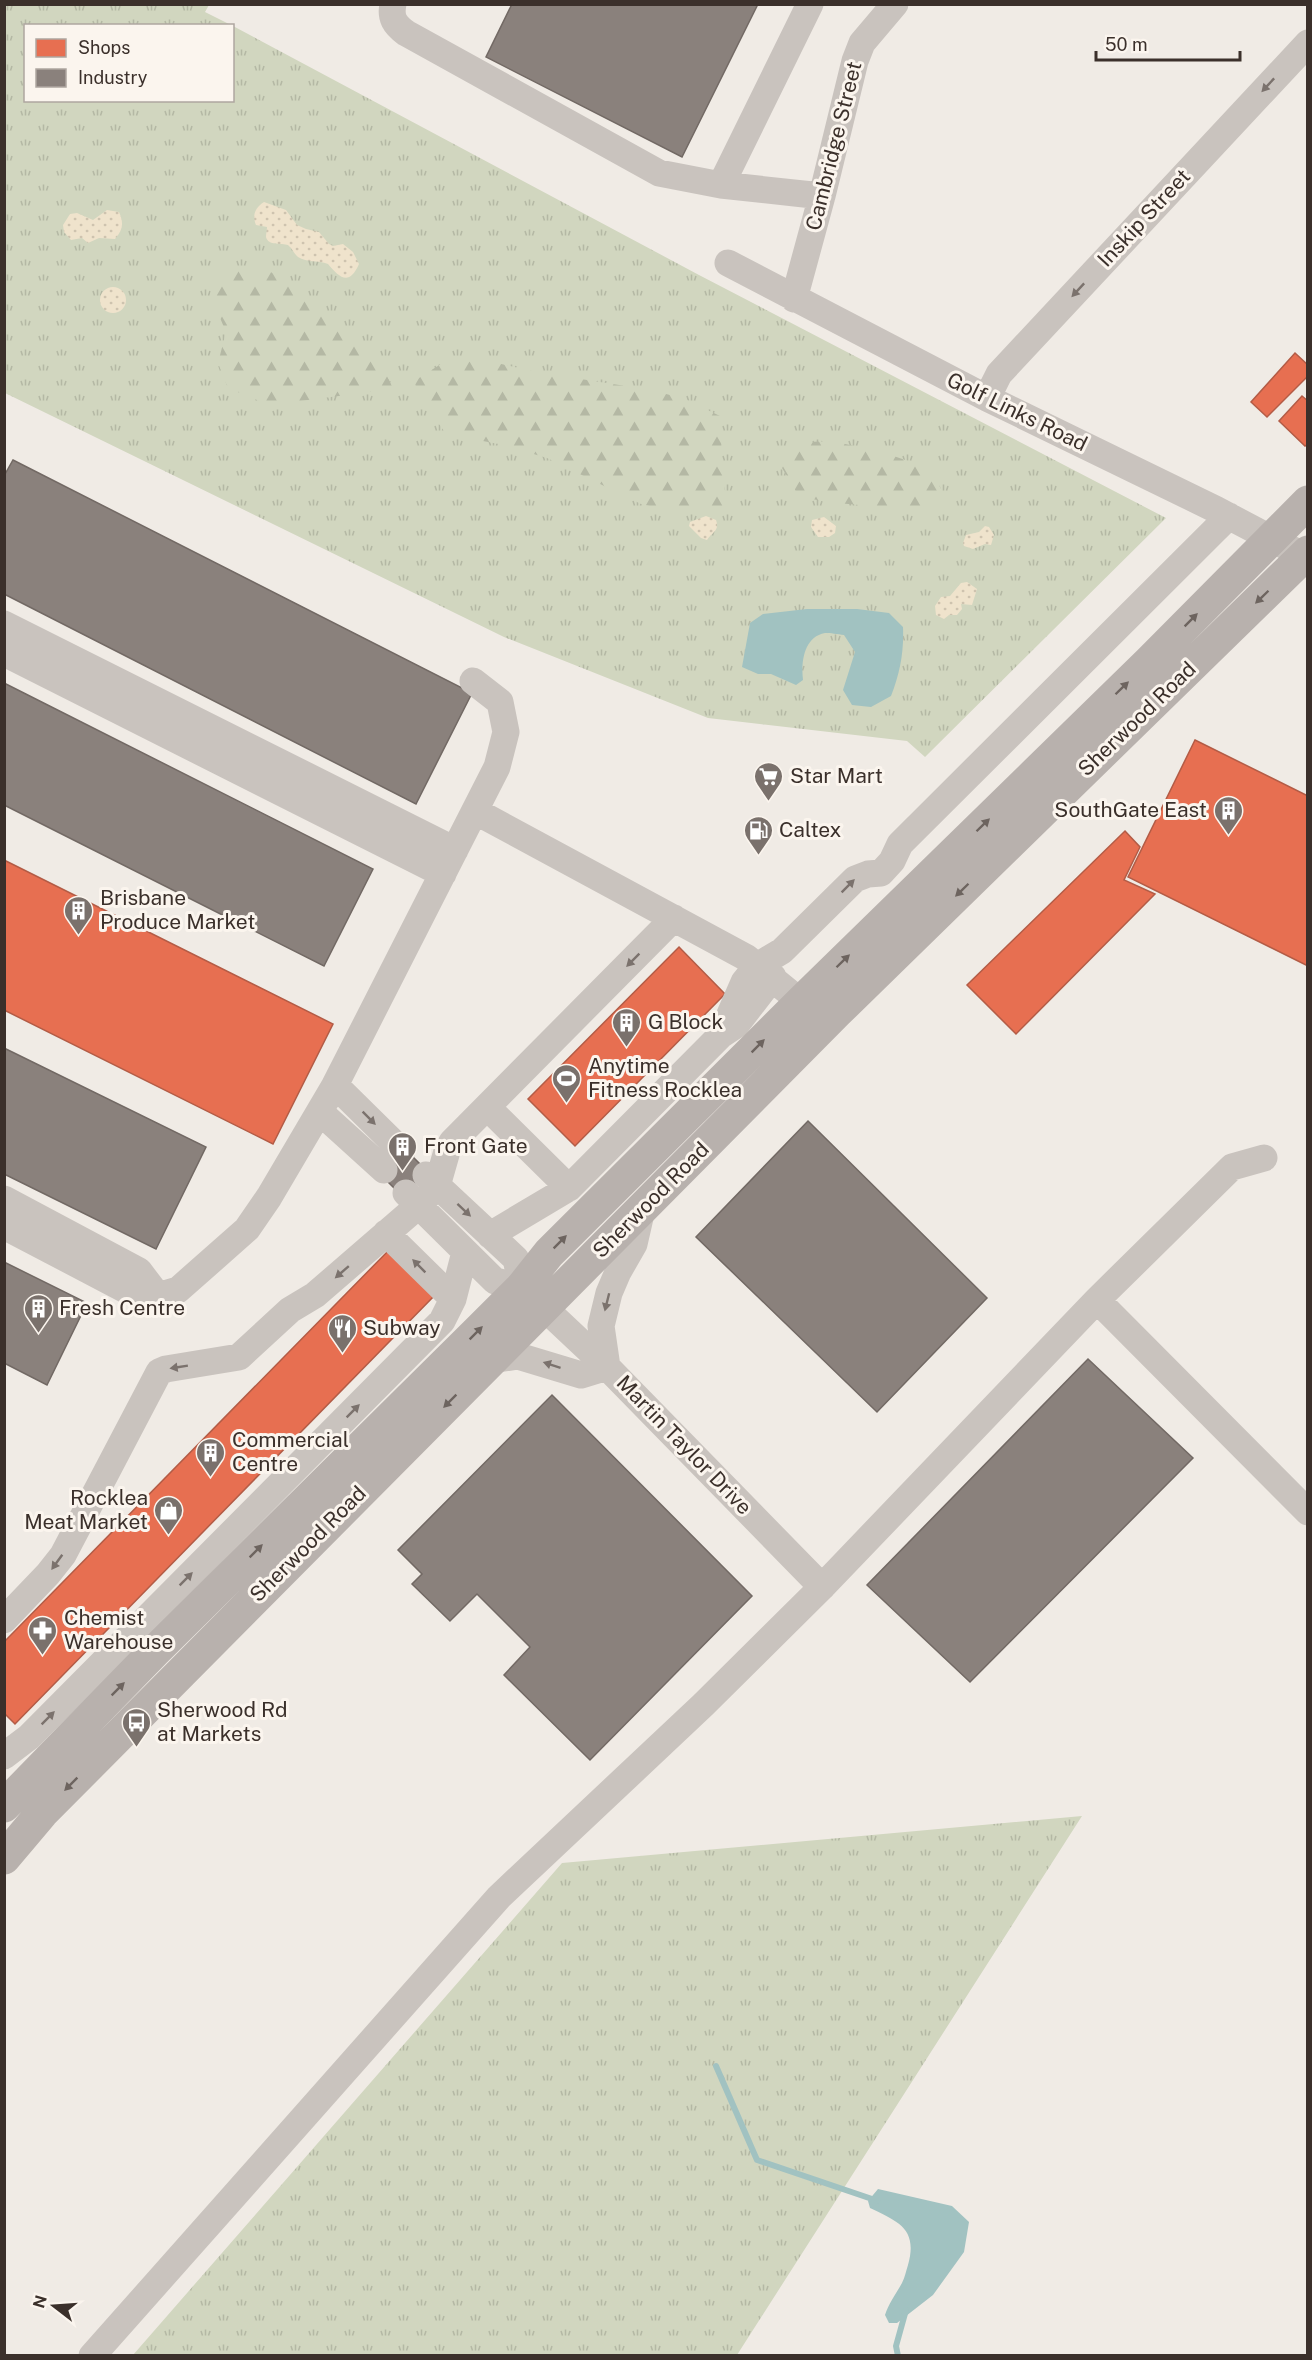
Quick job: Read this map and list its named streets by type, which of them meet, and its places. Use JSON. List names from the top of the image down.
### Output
{
  "streets": {
    "main road": ["Sherwood Road"],
    "street": [
      "Cambridge Street",
      "Inskip Street",
      "Golf Links Road",
      "Martin Taylor Drive"
    ]
  },
  "crossings": [
    ["Cambridge Street", "Golf Links Road"],
    ["Inskip Street", "Golf Links Road"],
    ["Golf Links Road", "Sherwood Road"],
    ["Sherwood Road", "Martin Taylor Drive"]
  ],
  "one_way": ["Inskip Street"],
  "places": {
    "supermarket": ["Star Mart"],
    "building": [
      "SouthGate East",
      "Brisbane Produce Market",
      "G Block",
      "Front Gate",
      "Fresh Centre",
      "Commercial Centre"
    ],
    "fuel station": ["Caltex"],
    "sports": ["Anytime Fitness Rocklea"],
    "restaurant": ["Subway"],
    "shop": ["Rocklea Meat Market"],
    "pharmacy": ["Chemist Warehouse"],
    "bus stop": ["Sherwood Rd at Markets"]
  },
  "legend": ["Shops", "Industry"],
  "scale_bar": "50 m",
  "north": "left"
}
